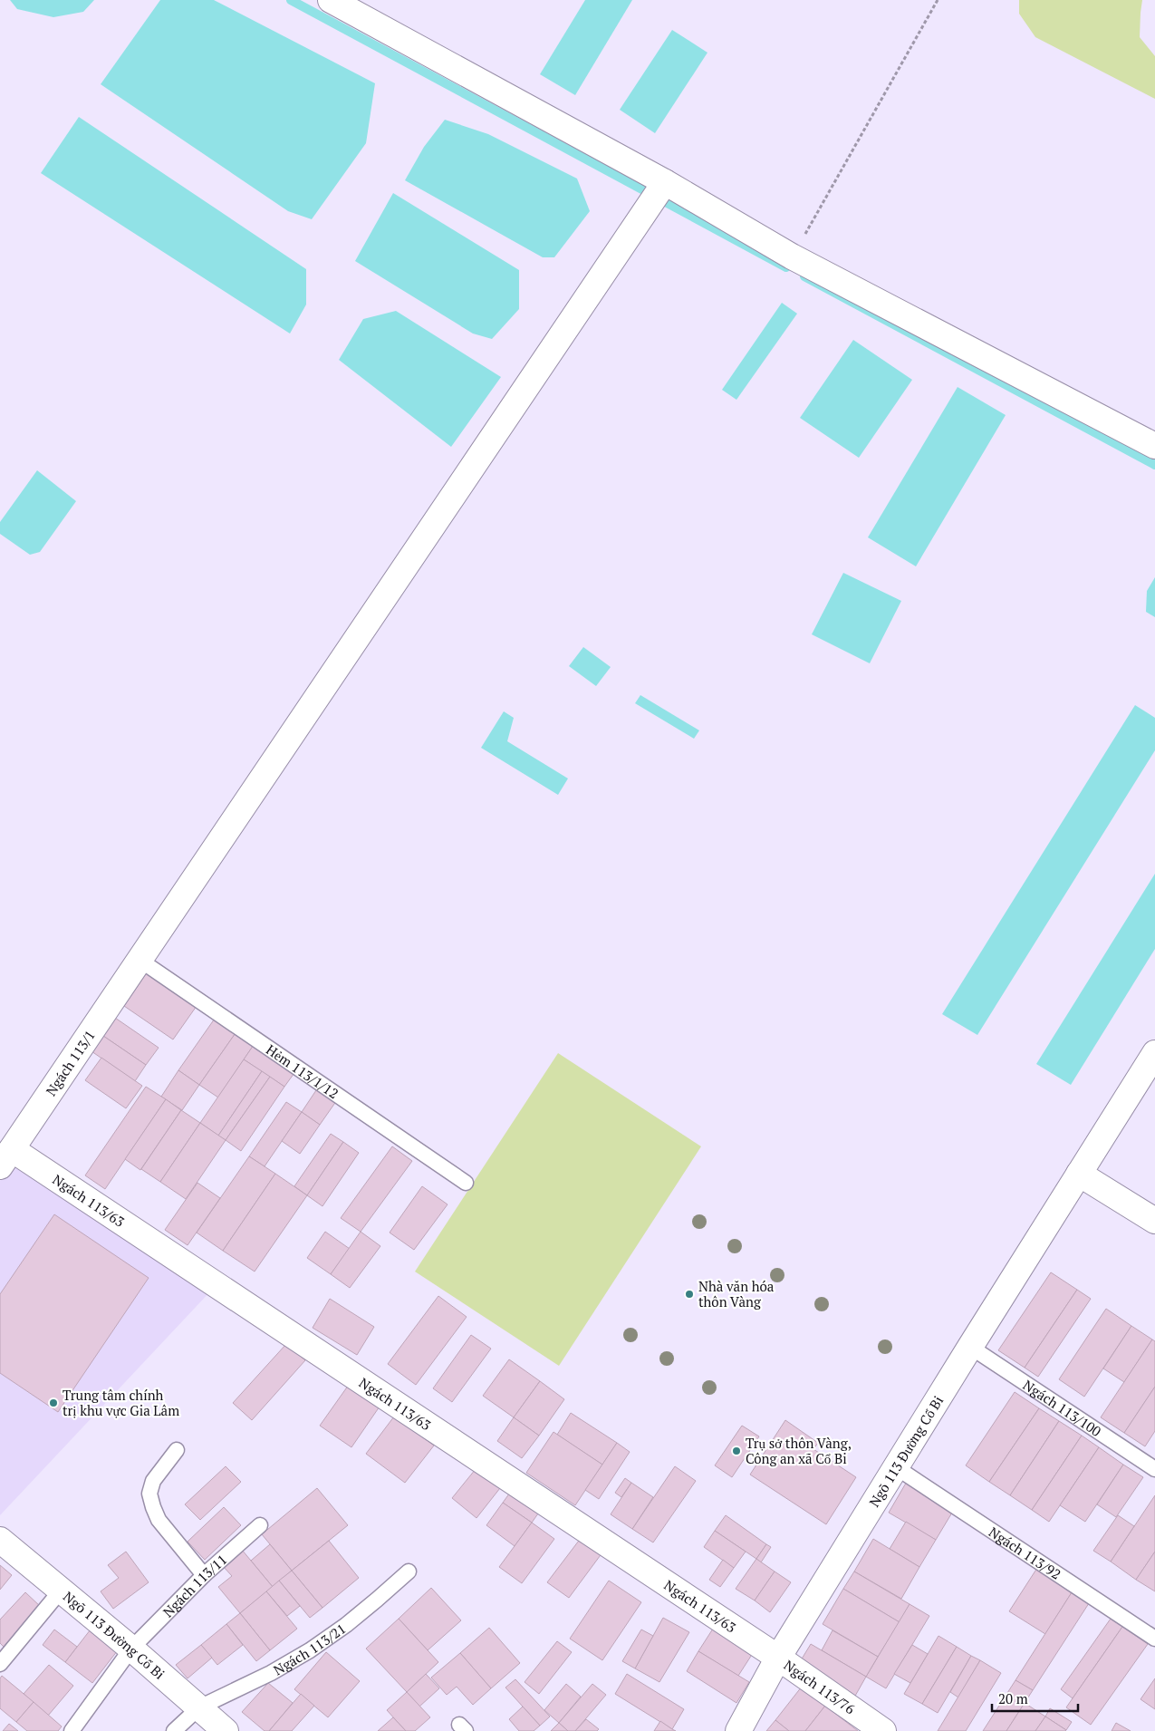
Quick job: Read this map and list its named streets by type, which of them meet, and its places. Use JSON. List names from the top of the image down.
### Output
{
  "streets": {
    "street": [
      "Ngách 113/1",
      "Ngách 113/63",
      "Ngõ 113 Đường Cổ Bi",
      "Ngách 113/76"
    ],
    "lane": [
      "Hẻm 113/1/12",
      "Ngách 113/100",
      "Ngách 113/92",
      "Ngách 113/11",
      "Ngách 113/21"
    ]
  },
  "crossings": [
    ["Ngách 113/1", "Hẻm 113/1/12"],
    ["Ngách 113/1", "Ngách 113/63"],
    ["Ngách 113/63", "Ngõ 113 Đường Cổ Bi"],
    ["Ngách 113/63", "Ngách 113/76"],
    ["Ngách 113/100", "Ngõ 113 Đường Cổ Bi"],
    ["Ngõ 113 Đường Cổ Bi", "Ngách 113/92"],
    ["Ngõ 113 Đường Cổ Bi", "Ngách 113/11"],
    ["Ngõ 113 Đường Cổ Bi", "Ngách 113/21"],
    ["Ngõ 113 Đường Cổ Bi", "Ngách 113/76"]
  ],
  "places": ["Nhà văn hóa thôn Vàng", "Trung tâm chính trị khu vực Gia Lâm", "Trụ sở thôn Vàng, Công an xã Cổ Bi"],
  "scale_bar": "20 m"
}
